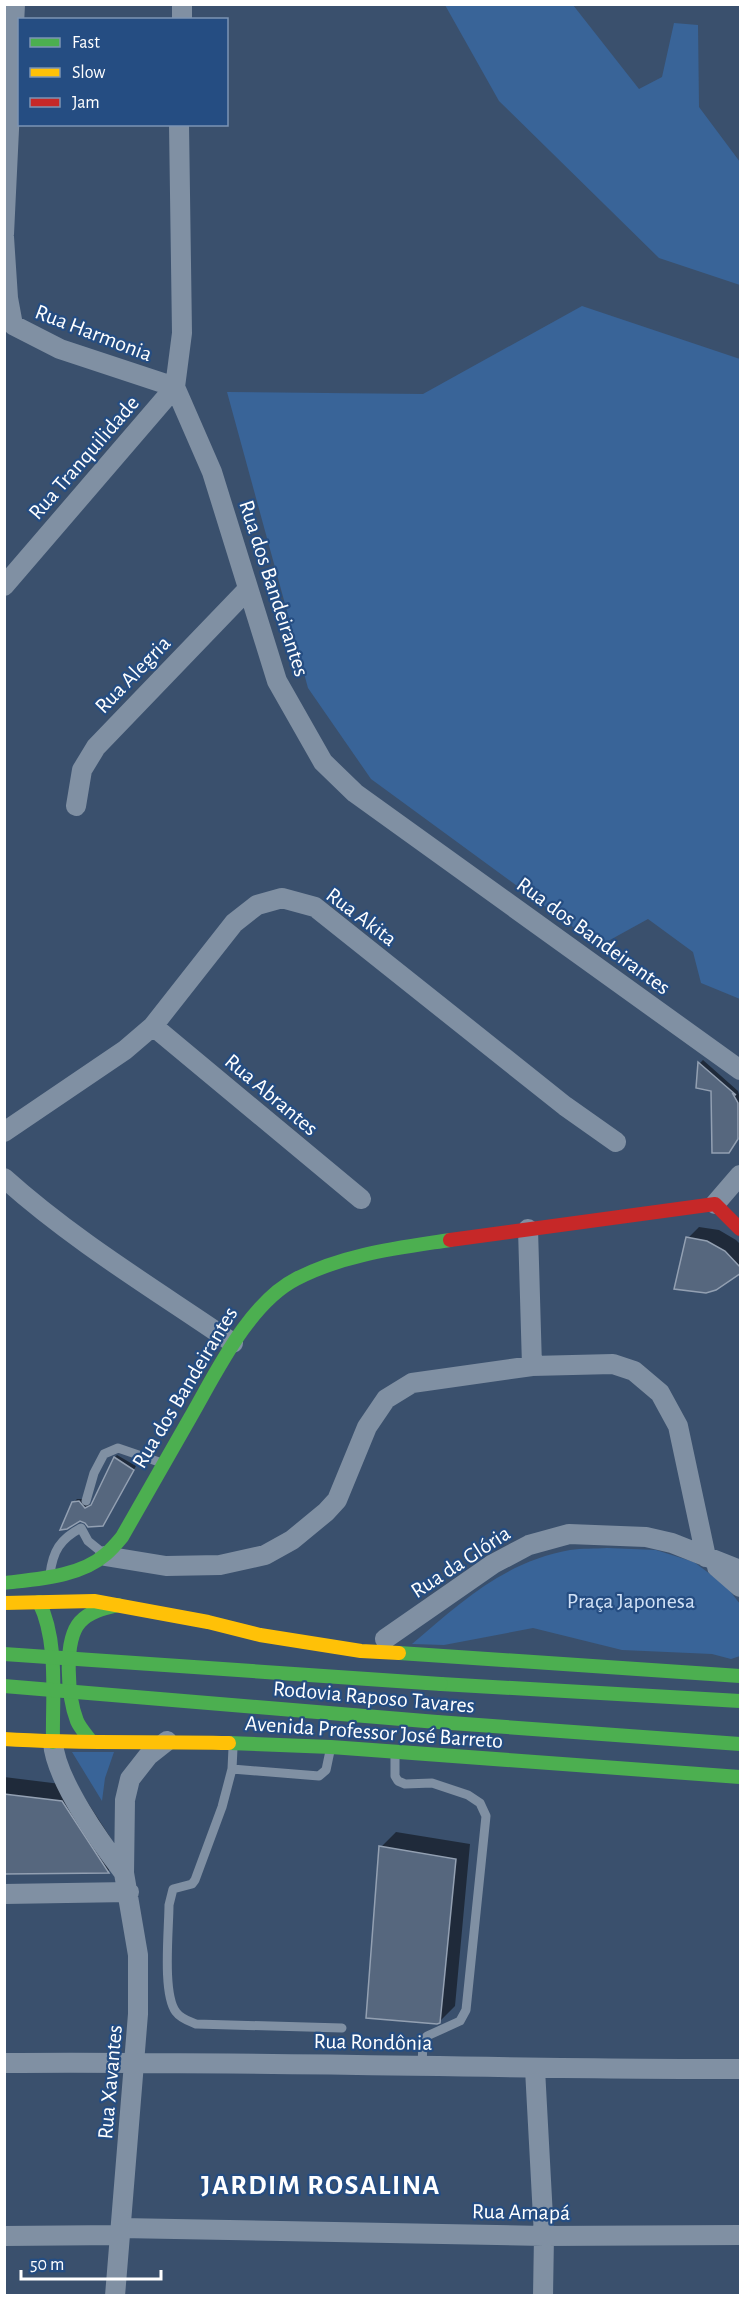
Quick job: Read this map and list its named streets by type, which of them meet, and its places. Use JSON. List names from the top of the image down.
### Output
{
  "streets": {
    "main road": ["Rua dos Bandeirantes", "Rodovia Raposo Tavares", "Avenida Professor José Barreto"],
    "street": [
      "Rua Harmonia",
      "Rua Tranquilidade",
      "Rua Alegria",
      "Rua Akita",
      "Rua Abrantes",
      "Rua da Glória",
      "Rua Rondônia",
      "Rua Xavantes",
      "Rua Amapá"
    ]
  },
  "crossings": [
    ["Rua Harmonia", "Rua Tranquilidade"],
    ["Rua Harmonia", "Rua dos Bandeirantes"],
    ["Rua Tranquilidade", "Rua dos Bandeirantes"],
    ["Rua dos Bandeirantes", "Rua Alegria"],
    ["Rua Akita", "Rua Abrantes"],
    ["Avenida Professor José Barreto", "Rua Xavantes"],
    ["Rua Rondônia", "Rua Xavantes"],
    ["Rua Xavantes", "Rua Amapá"]
  ],
  "districts": ["JARDIM ROSALINA"],
  "parks": ["Praça Japonesa"],
  "legend": ["Fast", "Slow", "Jam"],
  "scale_bar": "50 m"
}
